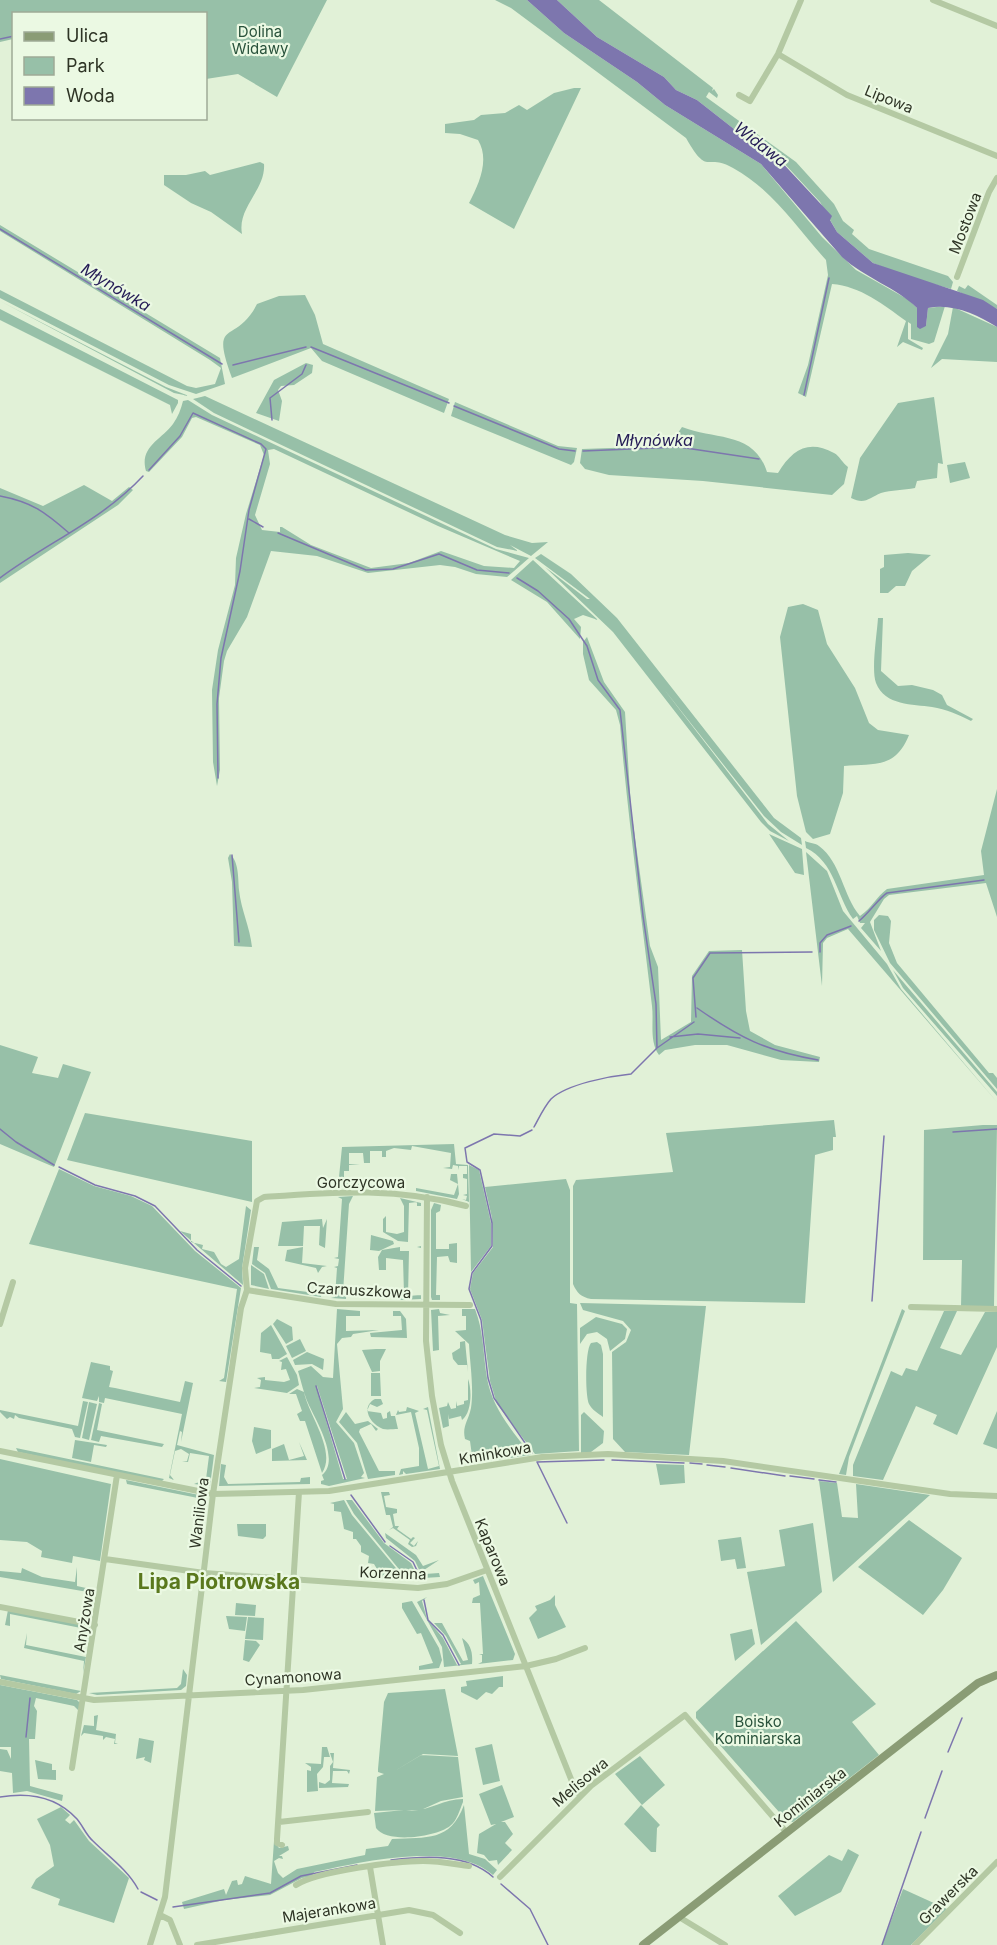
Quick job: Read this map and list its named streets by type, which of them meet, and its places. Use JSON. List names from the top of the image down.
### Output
{
  "streets": {
    "street": [
      "Lipowa",
      "Mostowa",
      "Gorczycowa",
      "Czarnuszkowa",
      "Kminkowa",
      "Waniliowa",
      "Kaparowa",
      "Korzenna",
      "Anyżowa",
      "Cynamonowa",
      "Melisowa",
      "Kominiarska",
      "Grawerska",
      "Majerankowa"
    ]
  },
  "crossings": [
    ["Gorczycowa", "Waniliowa"],
    ["Gorczycowa", "Kaparowa"],
    ["Czarnuszkowa", "Waniliowa"],
    ["Czarnuszkowa", "Kaparowa"],
    ["Kminkowa", "Waniliowa"],
    ["Kminkowa", "Kaparowa"],
    ["Kminkowa", "Anyżowa"],
    ["Waniliowa", "Korzenna"],
    ["Waniliowa", "Cynamonowa"],
    ["Kaparowa", "Korzenna"],
    ["Kaparowa", "Cynamonowa"],
    ["Kaparowa", "Melisowa"],
    ["Korzenna", "Anyżowa"],
    ["Anyżowa", "Cynamonowa"],
    ["Melisowa", "Kominiarska"]
  ],
  "districts": ["Lipa Piotrowska"],
  "water": ["Widawa", "Młynówka"],
  "parks": ["Dolina Widawy", "Boisko Kominiarska"],
  "legend": ["Ulica", "Park", "Woda"]
}
